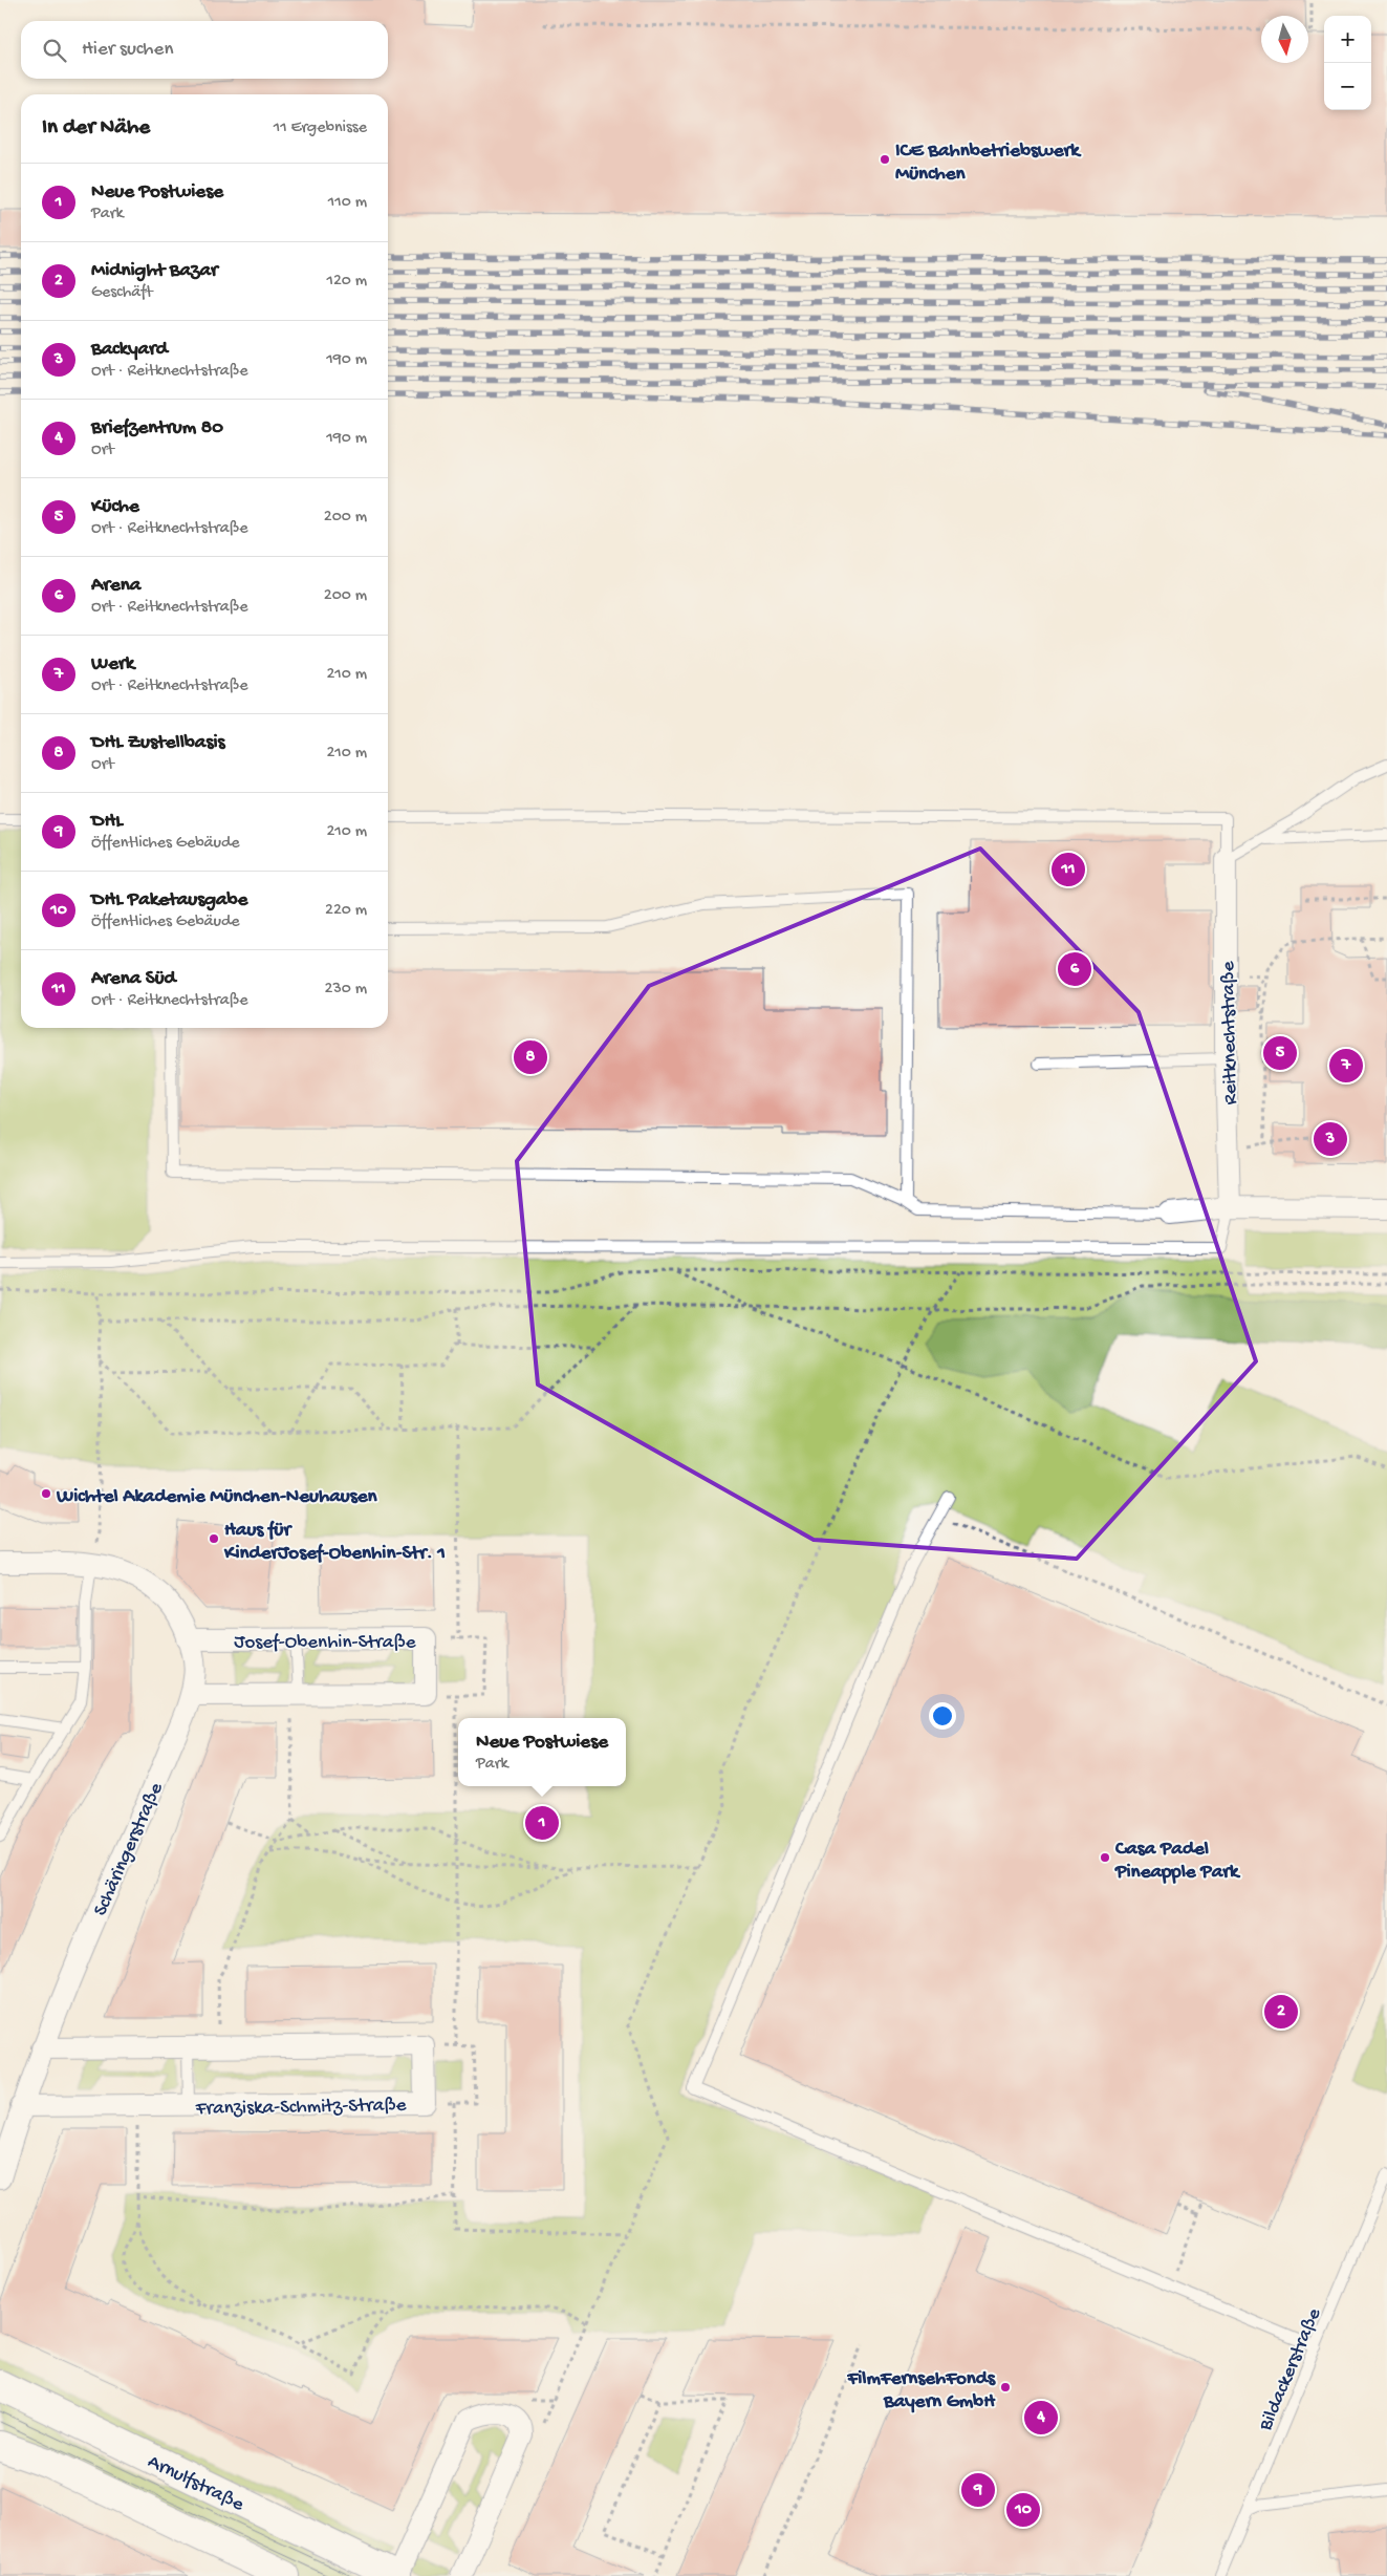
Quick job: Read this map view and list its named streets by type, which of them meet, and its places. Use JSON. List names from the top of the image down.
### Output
{
  "streets": {
    "main road": ["Arnulfstraße"],
    "street": [
      "Reitknechtstraße",
      "Josef-Obenhin-Straße",
      "Schäringerstraße",
      "Franziska-Schmitz-Straße"
    ],
    "lane": ["Bildackerstraße"]
  },
  "crossings": [
    ["Josef-Obenhin-Straße", "Schäringerstraße"],
    ["Schäringerstraße", "Franziska-Schmitz-Straße"]
  ],
  "places": [
    "ICE Bahnbetriebswerk München",
    "Wichtel Akademie München-Neuhausen",
    "Haus für KinderJosef-Obenhin-Str. 1",
    "Casa Padel Pineapple Park",
    "FilmFernsehFonds Bayern GmbH"
  ],
  "north": "bottom",
  "page": {
    "map_buttons": ["+", "−"],
    "search": "Hier suchen",
    "heading": ["In der Nähe", "11 Ergebnisse"],
    "list": [
      {
        "mark": "1",
        "name": "Neue Postwiese",
        "note": "Park",
        "value": "110 m"
      },
      {
        "mark": "2",
        "name": "Midnight Bazar",
        "note": "Geschäft",
        "value": "120 m"
      },
      {
        "mark": "3",
        "name": "Backyard",
        "note": "Ort · Reitknechtstraße",
        "value": "190 m"
      },
      {
        "mark": "4",
        "name": "Briefzentrum 80",
        "note": "Ort",
        "value": "190 m"
      },
      {
        "mark": "5",
        "name": "Küche",
        "note": "Ort · Reitknechtstraße",
        "value": "200 m"
      },
      {
        "mark": "6",
        "name": "Arena",
        "note": "Ort · Reitknechtstraße",
        "value": "200 m"
      },
      {
        "mark": "7",
        "name": "Werk",
        "note": "Ort · Reitknechtstraße",
        "value": "210 m"
      },
      {
        "mark": "8",
        "name": "DHL Zustellbasis",
        "note": "Ort",
        "value": "210 m"
      },
      {
        "mark": "9",
        "name": "DHL",
        "note": "Öffentliches Gebäude",
        "value": "210 m"
      },
      {
        "mark": "10",
        "name": "DHL Paketausgabe",
        "note": "Öffentliches Gebäude",
        "value": "220 m"
      },
      {
        "mark": "11",
        "name": "Arena Süd",
        "note": "Ort · Reitknechtstraße",
        "value": "230 m"
      }
    ],
    "pins": [
      "11",
      "6",
      "5",
      "8",
      "7",
      "3",
      "1",
      "2",
      "4",
      "9",
      "10"
    ],
    "popup": ["Neue Postwiese", "Park"]
  }
}
